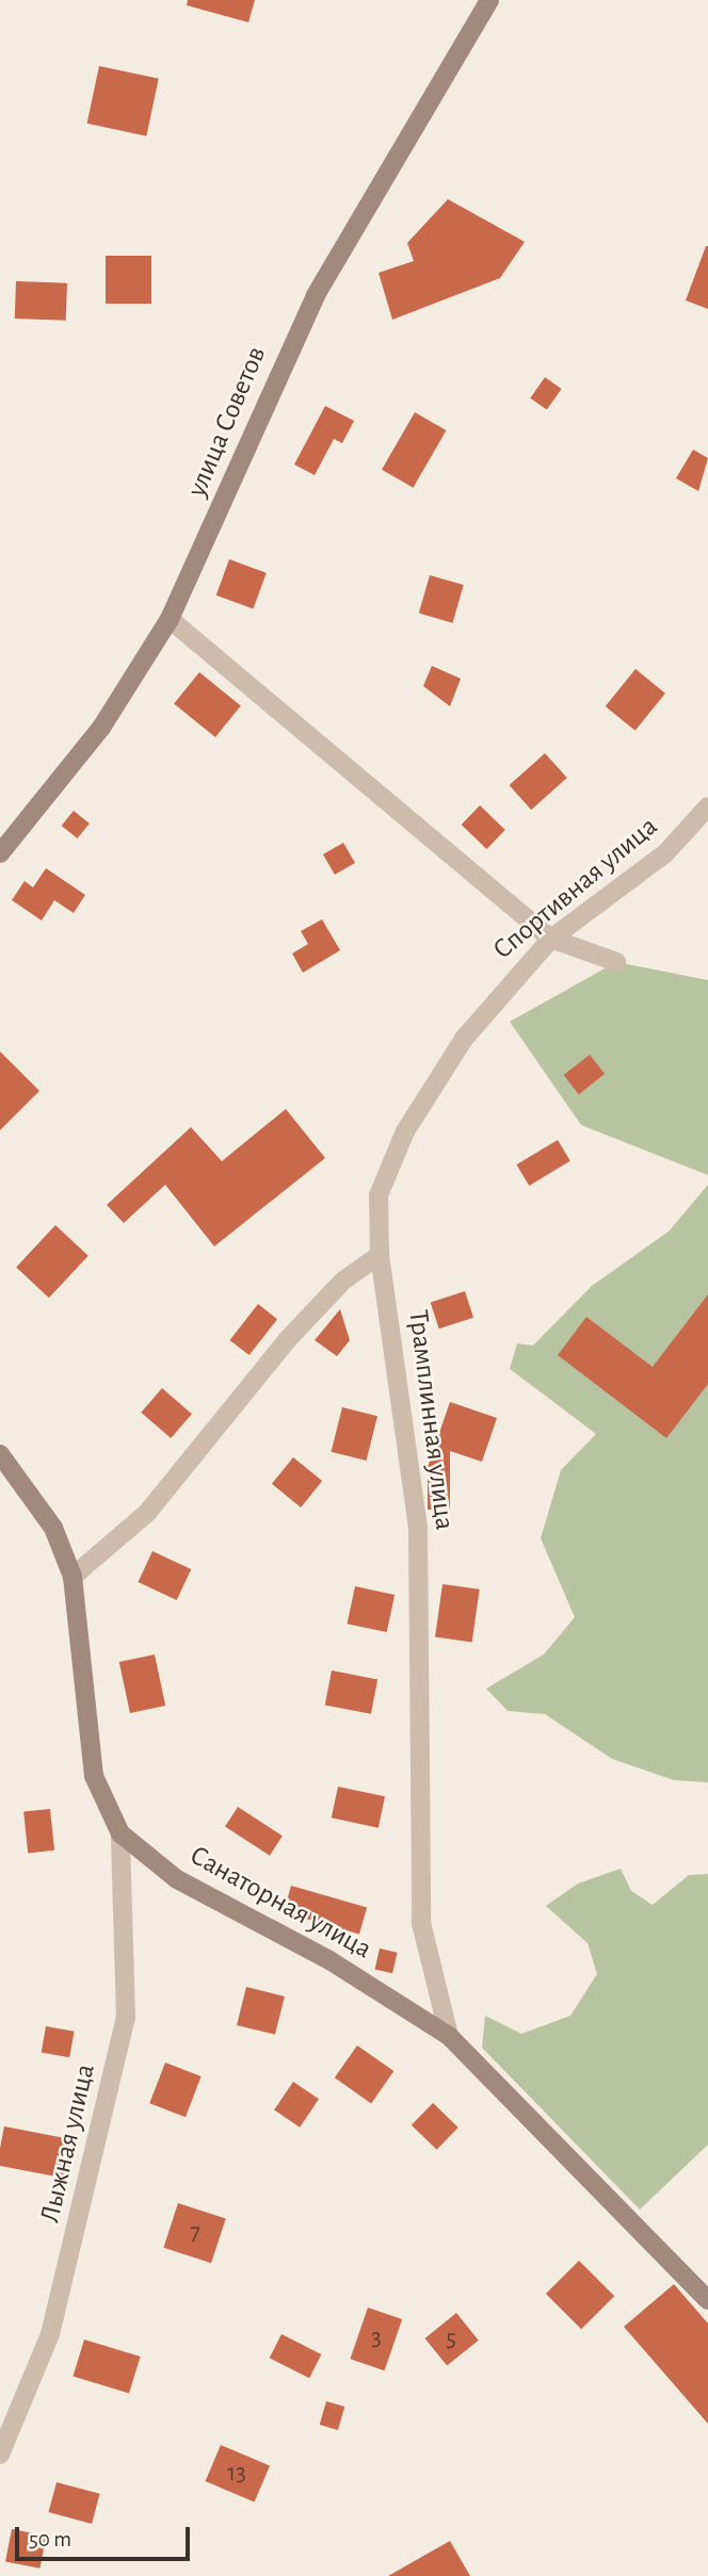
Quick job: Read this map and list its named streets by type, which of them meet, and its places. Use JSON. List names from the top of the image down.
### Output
{
  "streets": {
    "street": [
      "улица Советов",
      "Спортивная улица",
      "Трамплинная улица",
      "Санаторная улица",
      "Лыжная улица"
    ]
  },
  "crossings": [
    ["Спортивная улица", "Трамплинная улица"],
    ["Трамплинная улица", "Санаторная улица"],
    ["Санаторная улица", "Лыжная улица"]
  ],
  "house_numbers": [
    "7",
    "3",
    "5",
    "13"
  ],
  "scale_bar": "50 m"
}
